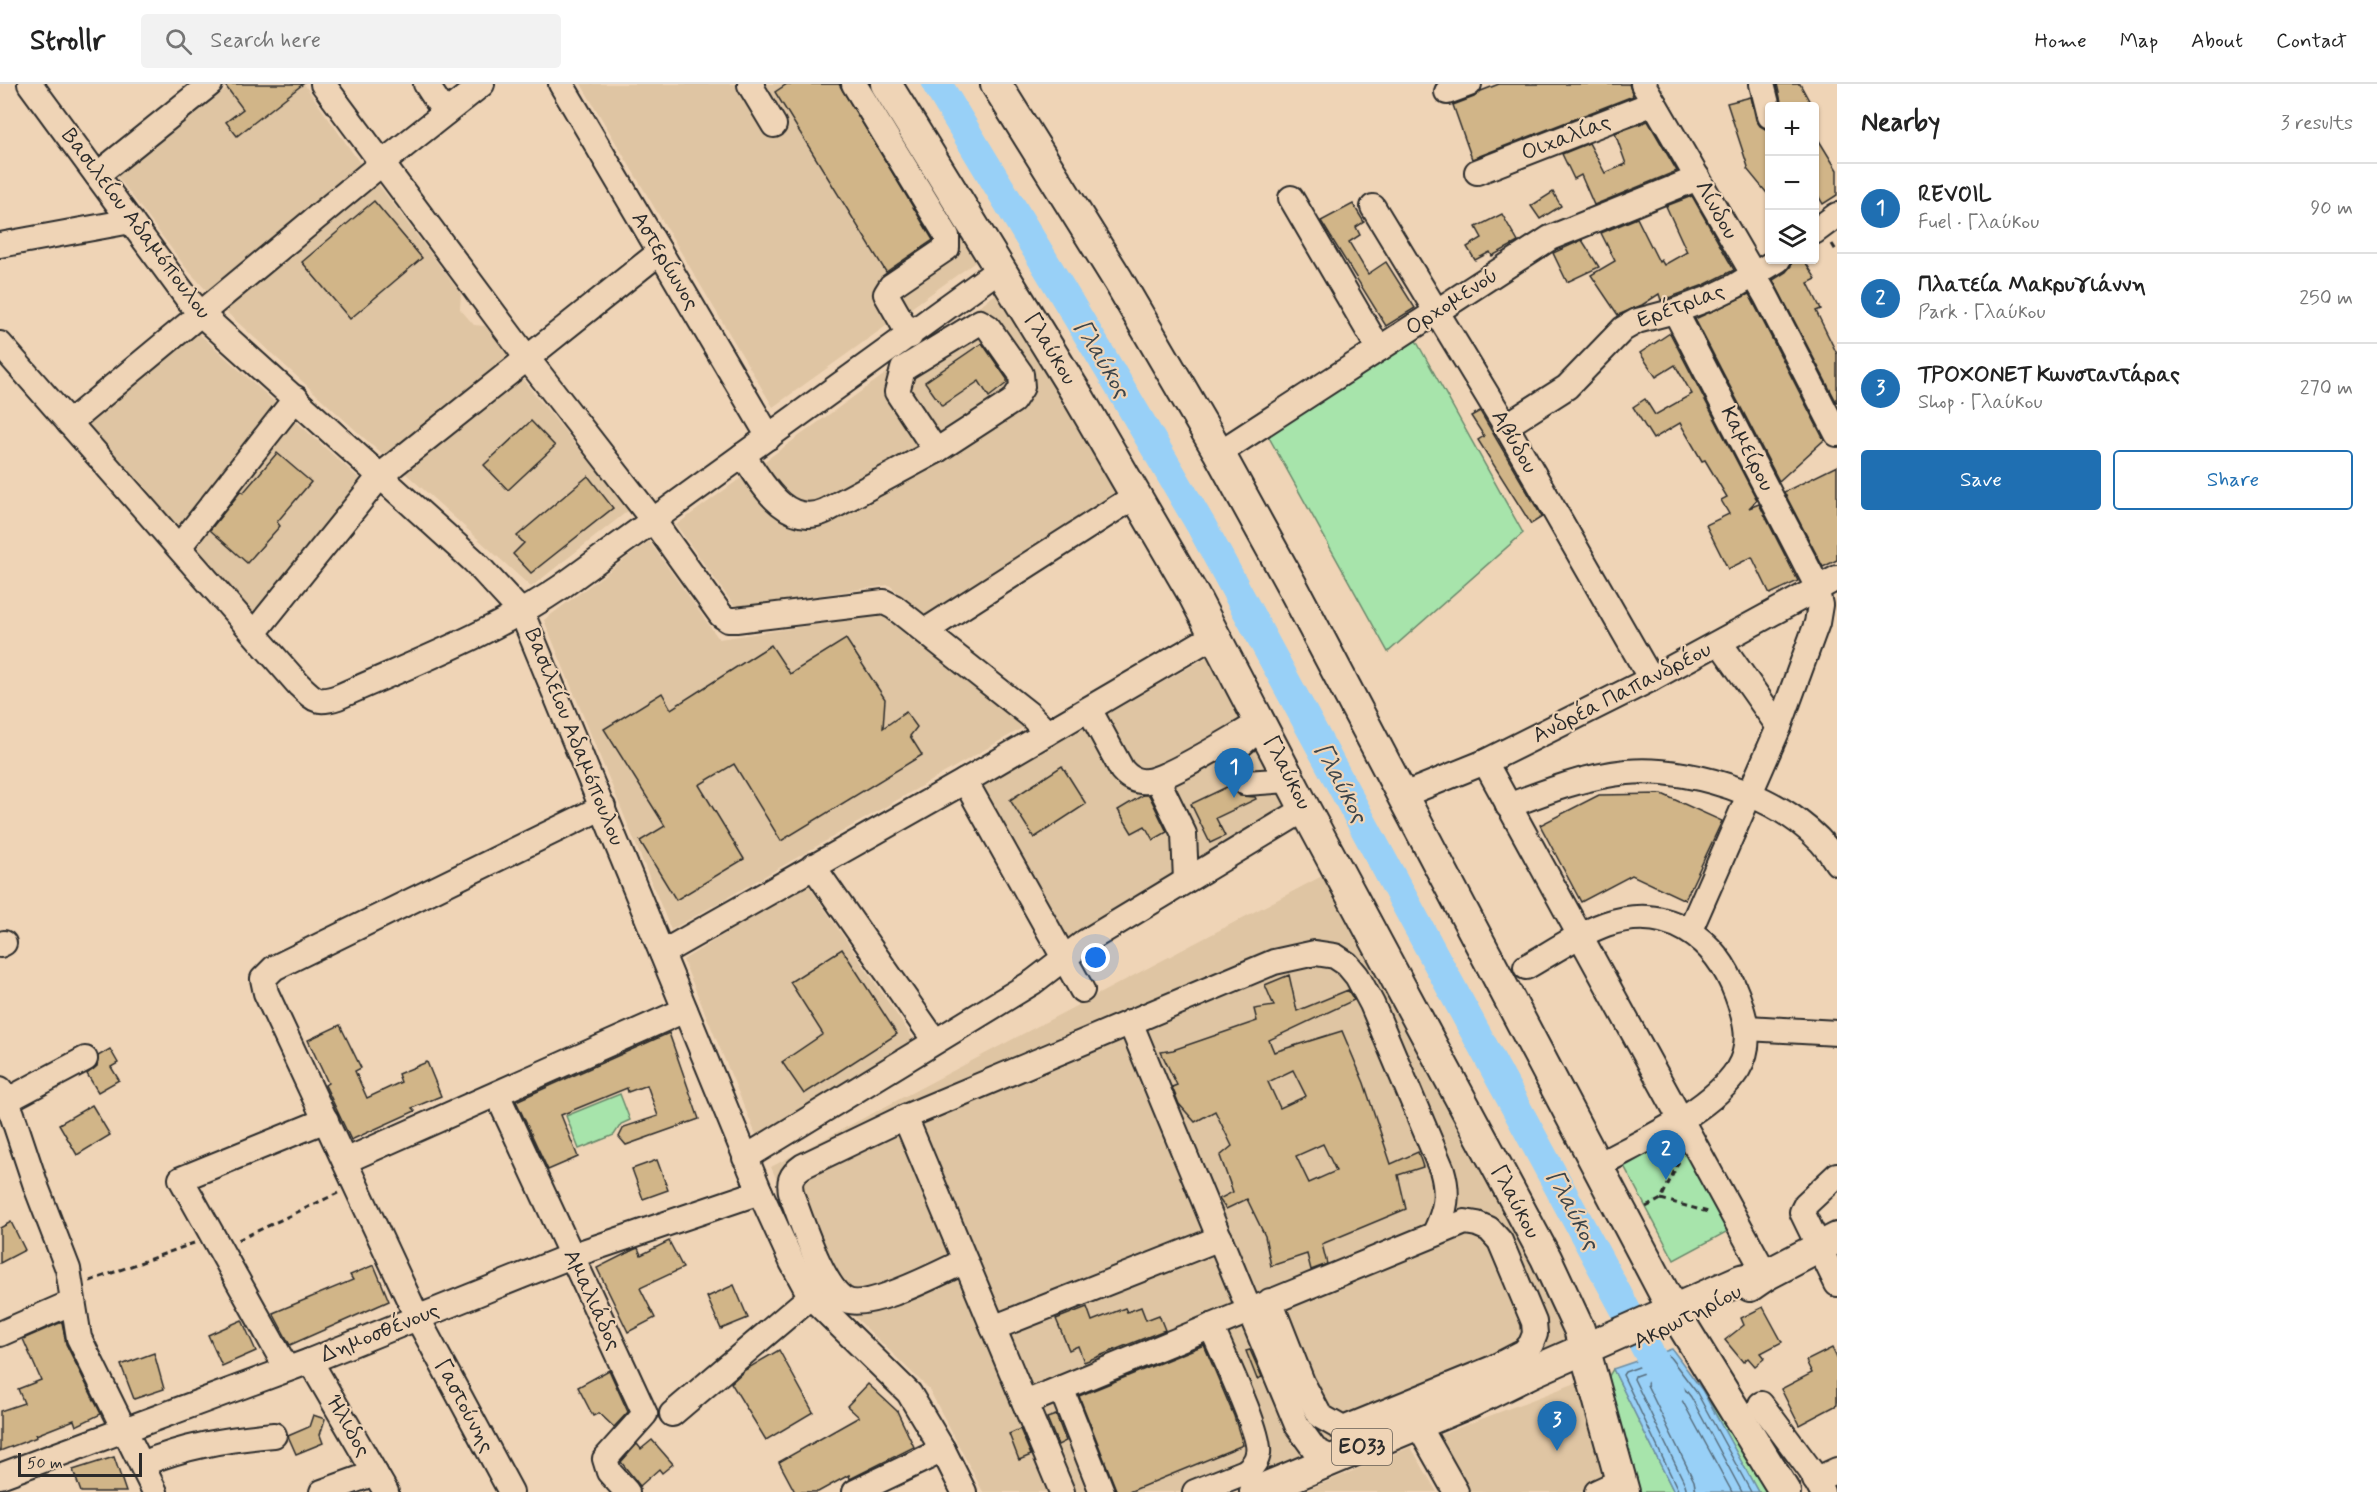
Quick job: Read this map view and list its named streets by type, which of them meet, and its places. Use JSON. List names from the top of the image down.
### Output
{
  "streets": {
    "main road": ["Γλαύκου", "Ακρωτηρίου", "ΕΟ33"],
    "street": [
      "Οιχαλίας",
      "Λίνδου",
      "Βασιλείου Αδαμόπουλου",
      "Αστερίωνος",
      "Ορχομενού",
      "Ερέτριας",
      "Αβύδου",
      "Καμείρου",
      "Ανδρέα Παπανδρέου",
      "Αμαλιάδος",
      "Δημοσθένους",
      "Γαστούνης",
      "Ήλιδος"
    ]
  },
  "crossings": [
    ["Οιχαλίας", "Λίνδου"],
    ["Λίνδου", "Ορχομενού"],
    ["Λίνδου", "Ερέτριας"],
    ["Βασιλείου Αδαμόπουλου", "Δημοσθένους"],
    ["Βασιλείου Αδαμόπουλου", "Γαστούνης"],
    ["Ορχομενού", "Αβύδου"],
    ["Ερέτριας", "Αβύδου"],
    ["Ερέτριας", "Καμείρου"],
    ["Γλαύκου", "Ακρωτηρίου"],
    ["Γλαύκου", "ΕΟ33"],
    ["Αβύδου", "Ανδρέα Παπανδρέου"],
    ["Καμείρου", "Ανδρέα Παπανδρέου"],
    ["Αμαλιάδος", "Δημοσθένους"],
    ["Ακρωτηρίου", "ΕΟ33"],
    ["Δημοσθένους", "Γαστούνης"],
    ["Δημοσθένους", "Ήλιδος"],
    ["Γαστούνης", "Ήλιδος"]
  ],
  "water": ["Γλαύκος"],
  "scale_bar": "50 m",
  "page": {
    "header": "Strollr",
    "search": "Search here",
    "nav": [
      "Home",
      "Map",
      "About",
      "Contact"
    ],
    "heading": ["Nearby", "3 results"],
    "map_buttons": ["+", "−"],
    "list": [
      {
        "mark": "1",
        "name": "REVOIL",
        "note": "Fuel · Γλαύκου",
        "value": "90 m"
      },
      {
        "mark": "2",
        "name": "Πλατεία Μακρυγιάννη",
        "note": "Park · Γλαύκου",
        "value": "250 m"
      },
      {
        "mark": "3",
        "name": "ΤΡΟΧΟΝΕΤ Κωνσταντάρας",
        "note": "Shop · Γλαύκου",
        "value": "270 m"
      }
    ],
    "buttons": ["Save", "Share"],
    "pins": ["1", "2", "3"],
    "scale": "50 m"
  }
}
